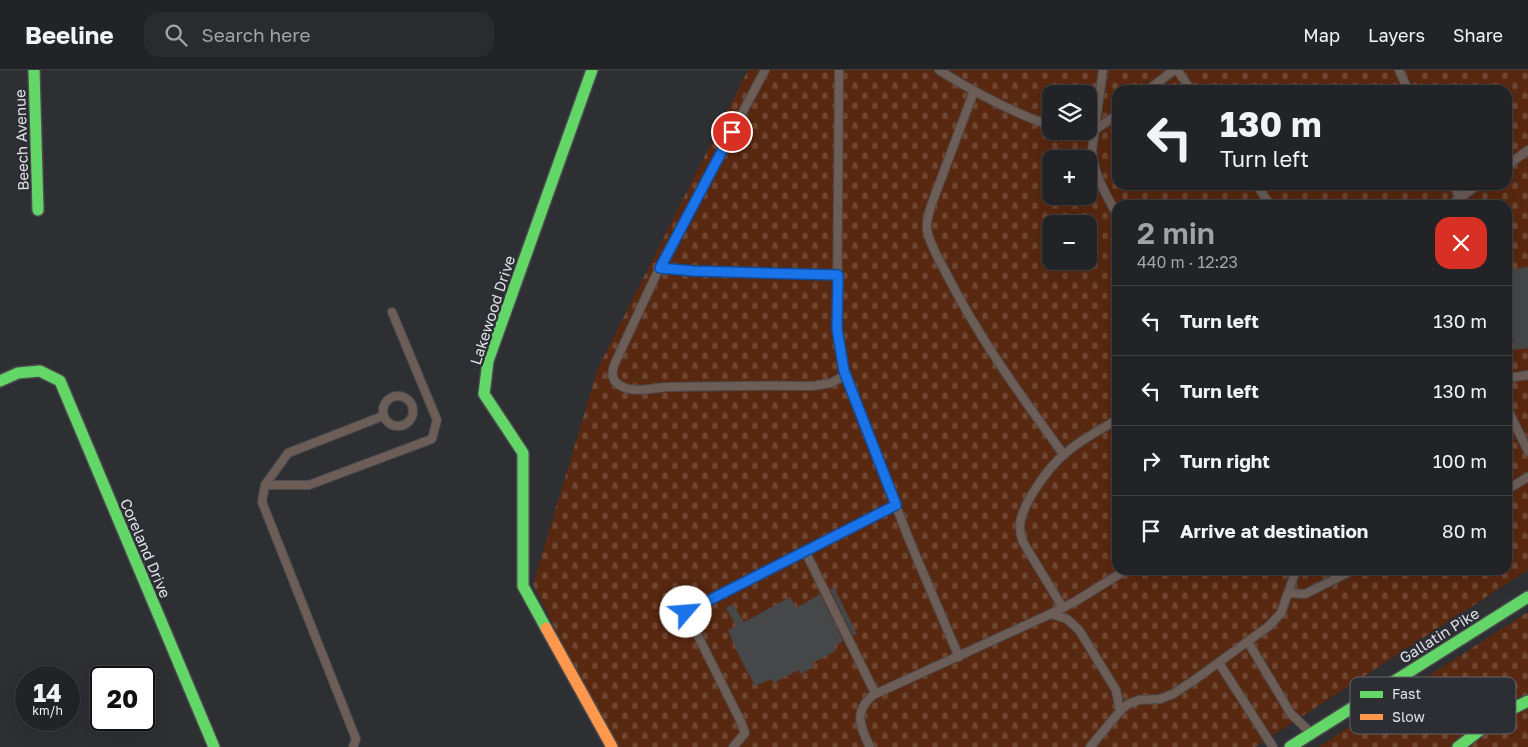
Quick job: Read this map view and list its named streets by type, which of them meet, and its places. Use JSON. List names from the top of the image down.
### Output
{
  "streets": {
    "street": [
      "Beech Avenue",
      "Lakewood Drive",
      "Coreland Drive",
      "Gallatin Pike"
    ]
  },
  "legend": ["Fast", "Slow"],
  "page": {
    "header": "Beeline",
    "search": "Search here",
    "nav": ["Map", "Layers", "Share"],
    "map_buttons": ["+", "−"],
    "turn": ["130 m", "Turn left"],
    "heading": ["2 min", "440 m · 12:23"],
    "list": [
      {
        "name": "Turn left",
        "value": "130 m"
      },
      {
        "name": "Turn left",
        "value": "130 m"
      },
      {
        "name": "Turn right",
        "value": "100 m"
      },
      {
        "name": "Arrive at destination",
        "value": "80 m"
      }
    ],
    "speed": "14 km/h",
    "limit": "20"
  }
}
